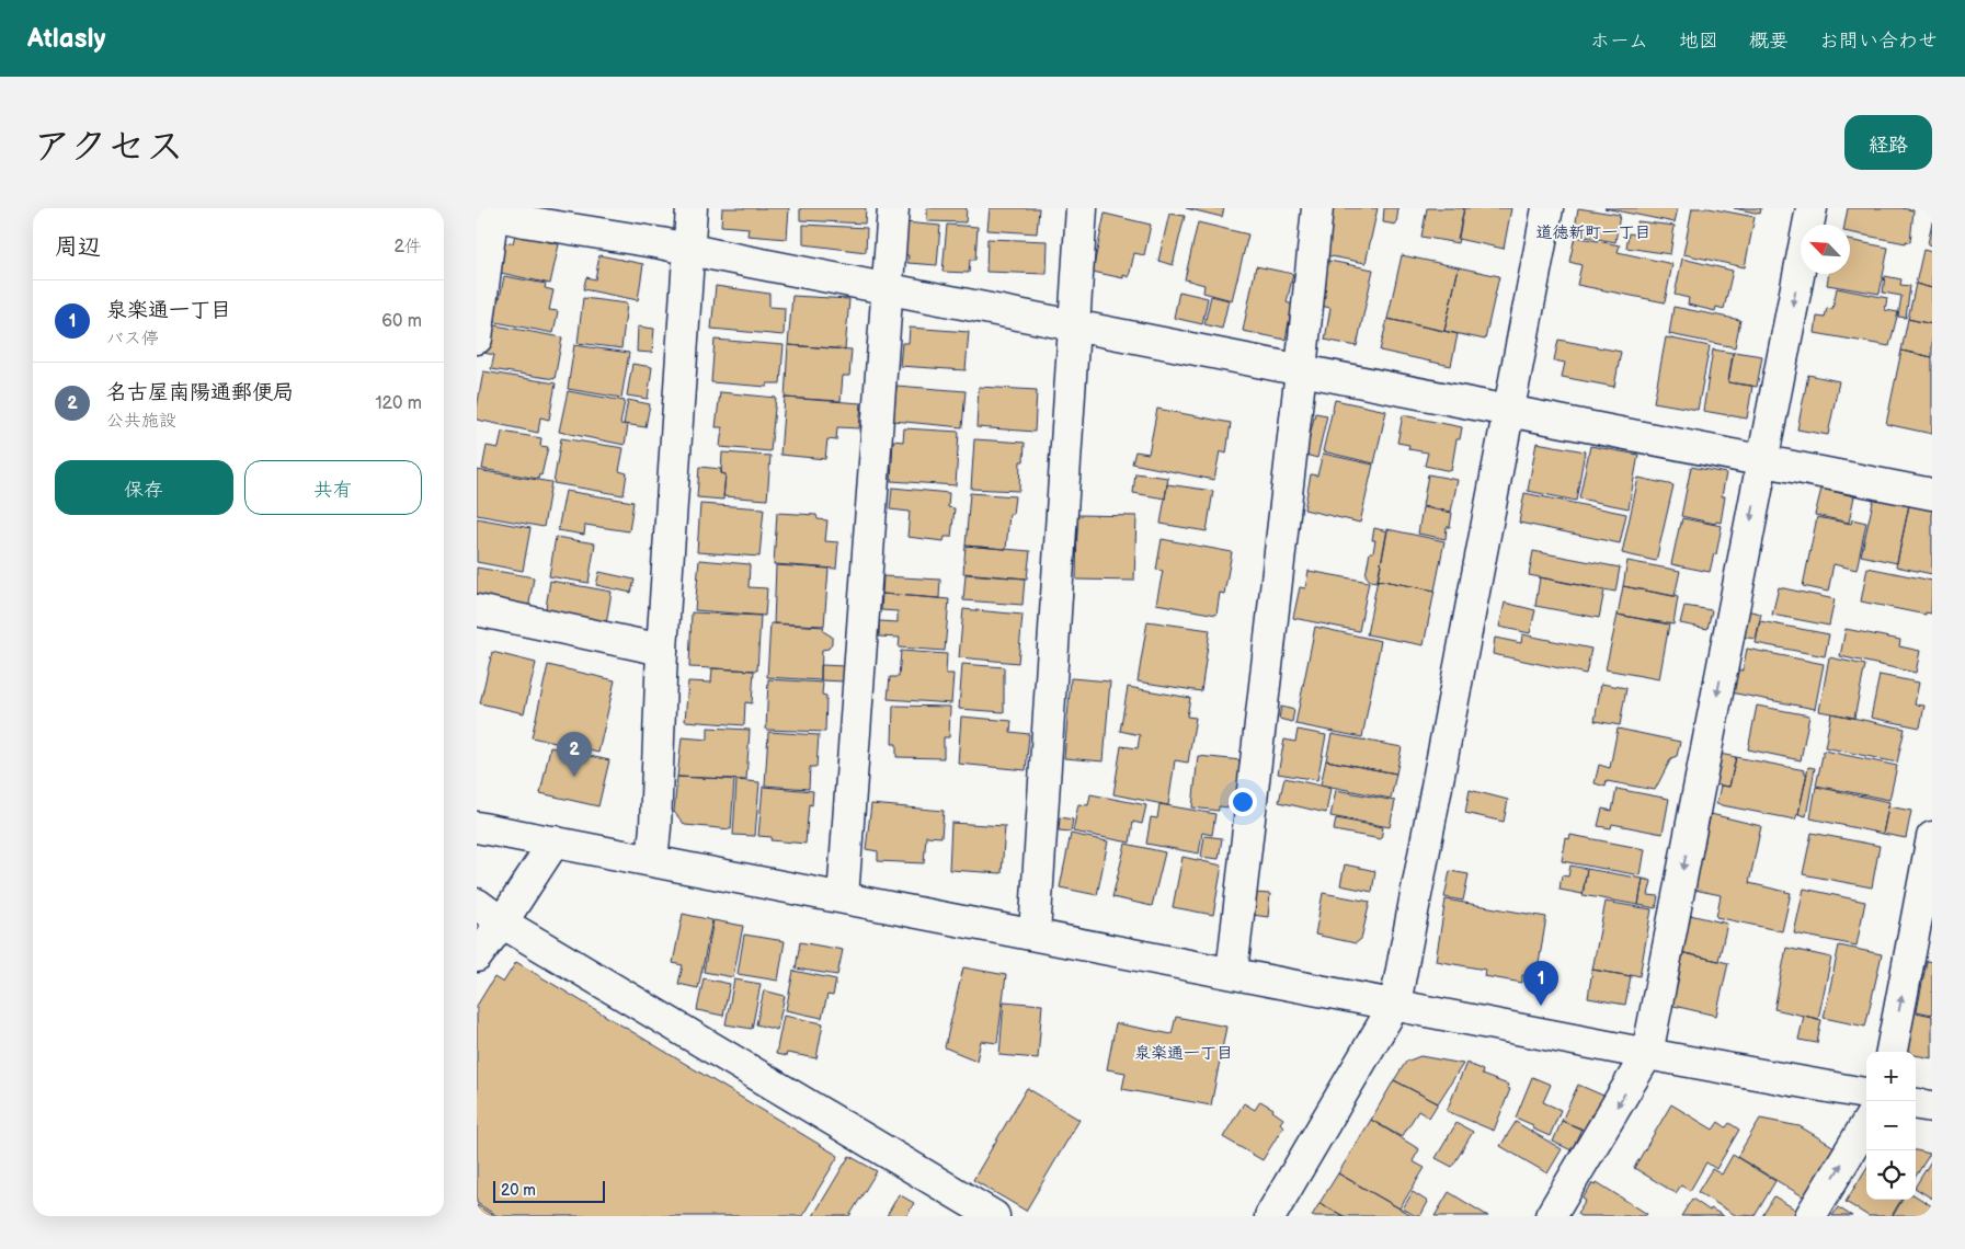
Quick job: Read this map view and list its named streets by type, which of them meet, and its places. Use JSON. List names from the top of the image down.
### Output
{
  "districts": ["道徳新町一丁目", "泉楽通一丁目"],
  "scale_bar": "20 m",
  "north": "top left",
  "page": {
    "header": "Atlasly",
    "nav": [
      "ホーム",
      "地図",
      "概要",
      "お問い合わせ"
    ],
    "title": "アクセス",
    "buttons": [
      "経路",
      ["保存", "共有"]
    ],
    "heading": ["周辺", "2件"],
    "list": [
      {
        "mark": "1",
        "name": "泉楽通一丁目",
        "note": "バス停",
        "value": "60 m"
      },
      {
        "mark": "2",
        "name": "名古屋南陽通郵便局",
        "note": "公共施設",
        "value": "120 m"
      }
    ],
    "pins": ["2", "1"],
    "map_buttons": ["+", "−"],
    "scale": "20 m"
  }
}
